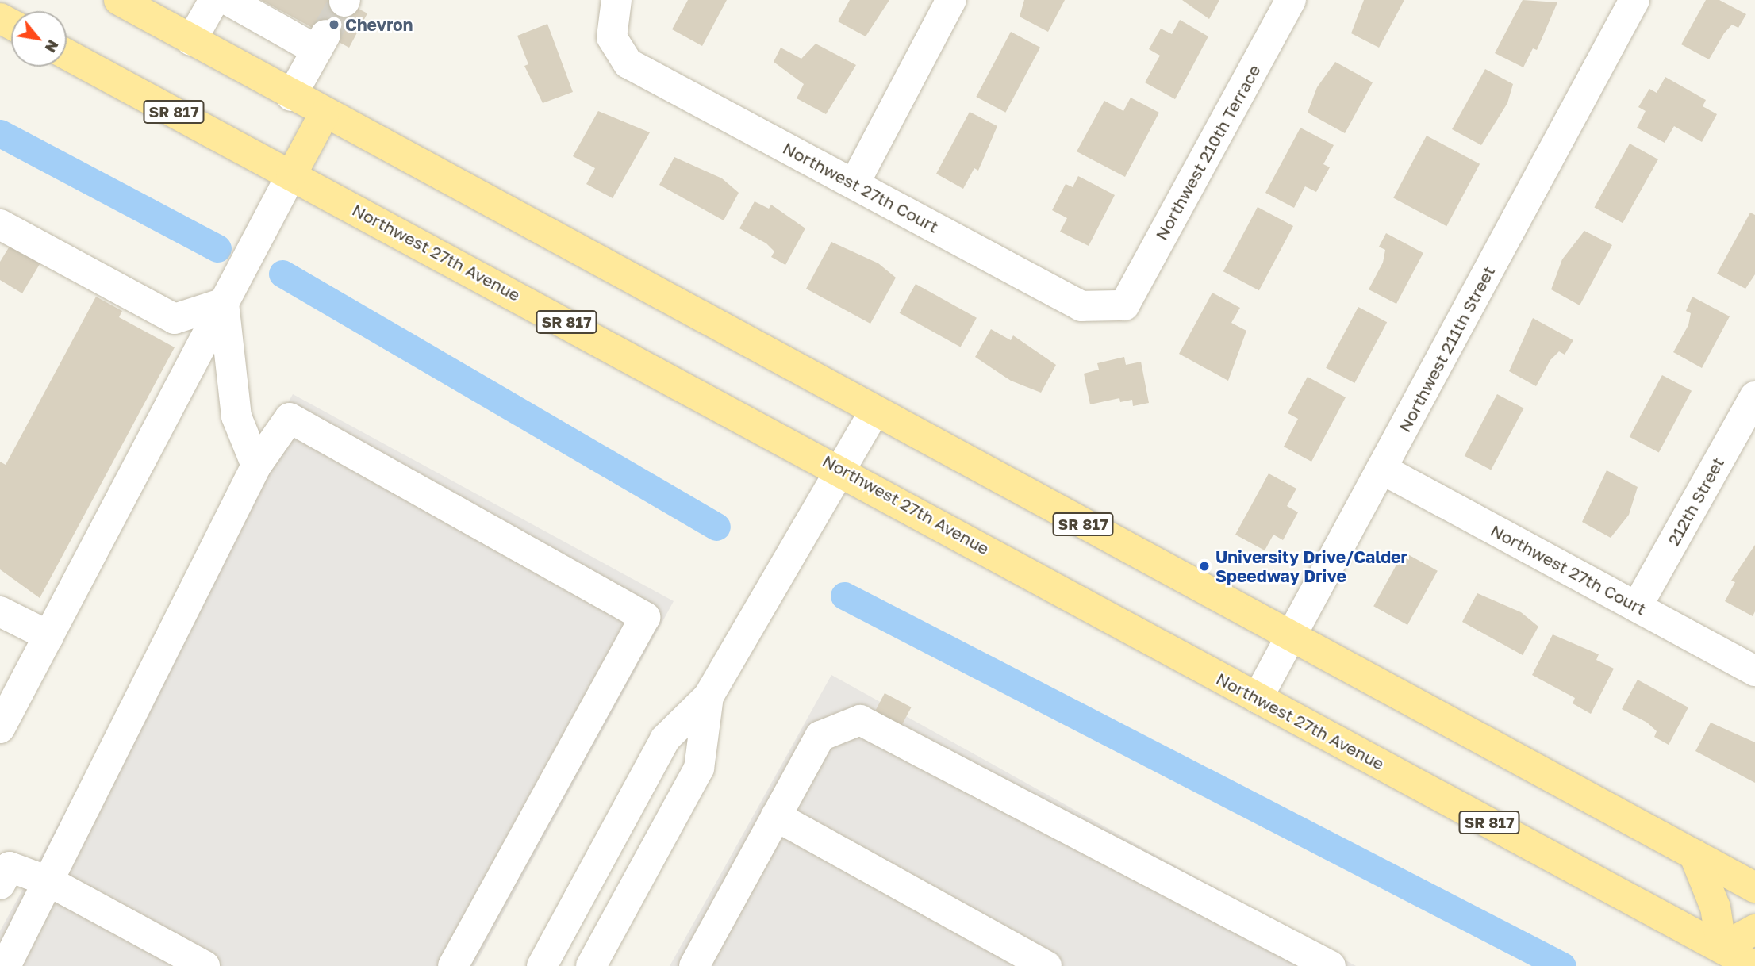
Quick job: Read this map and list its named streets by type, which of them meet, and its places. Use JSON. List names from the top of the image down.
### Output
{
  "streets": {
    "main road": ["SR 817", "Northwest 27th Avenue"],
    "street": [
      "Northwest 210th Terrace",
      "Northwest 27th Court",
      "Northwest 211th Street",
      "212th Street"
    ]
  },
  "crossings": [
    ["SR 817", "Northwest 211th Street"],
    ["Northwest 210th Terrace", "Northwest 27th Court"],
    ["Northwest 27th Court", "Northwest 211th Street"],
    ["Northwest 27th Court", "212th Street"],
    ["Northwest 27th Avenue", "Northwest 211th Street"]
  ],
  "places": ["Chevron", "University Drive/Calder Speedway Drive"],
  "north": "bottom right"
}
